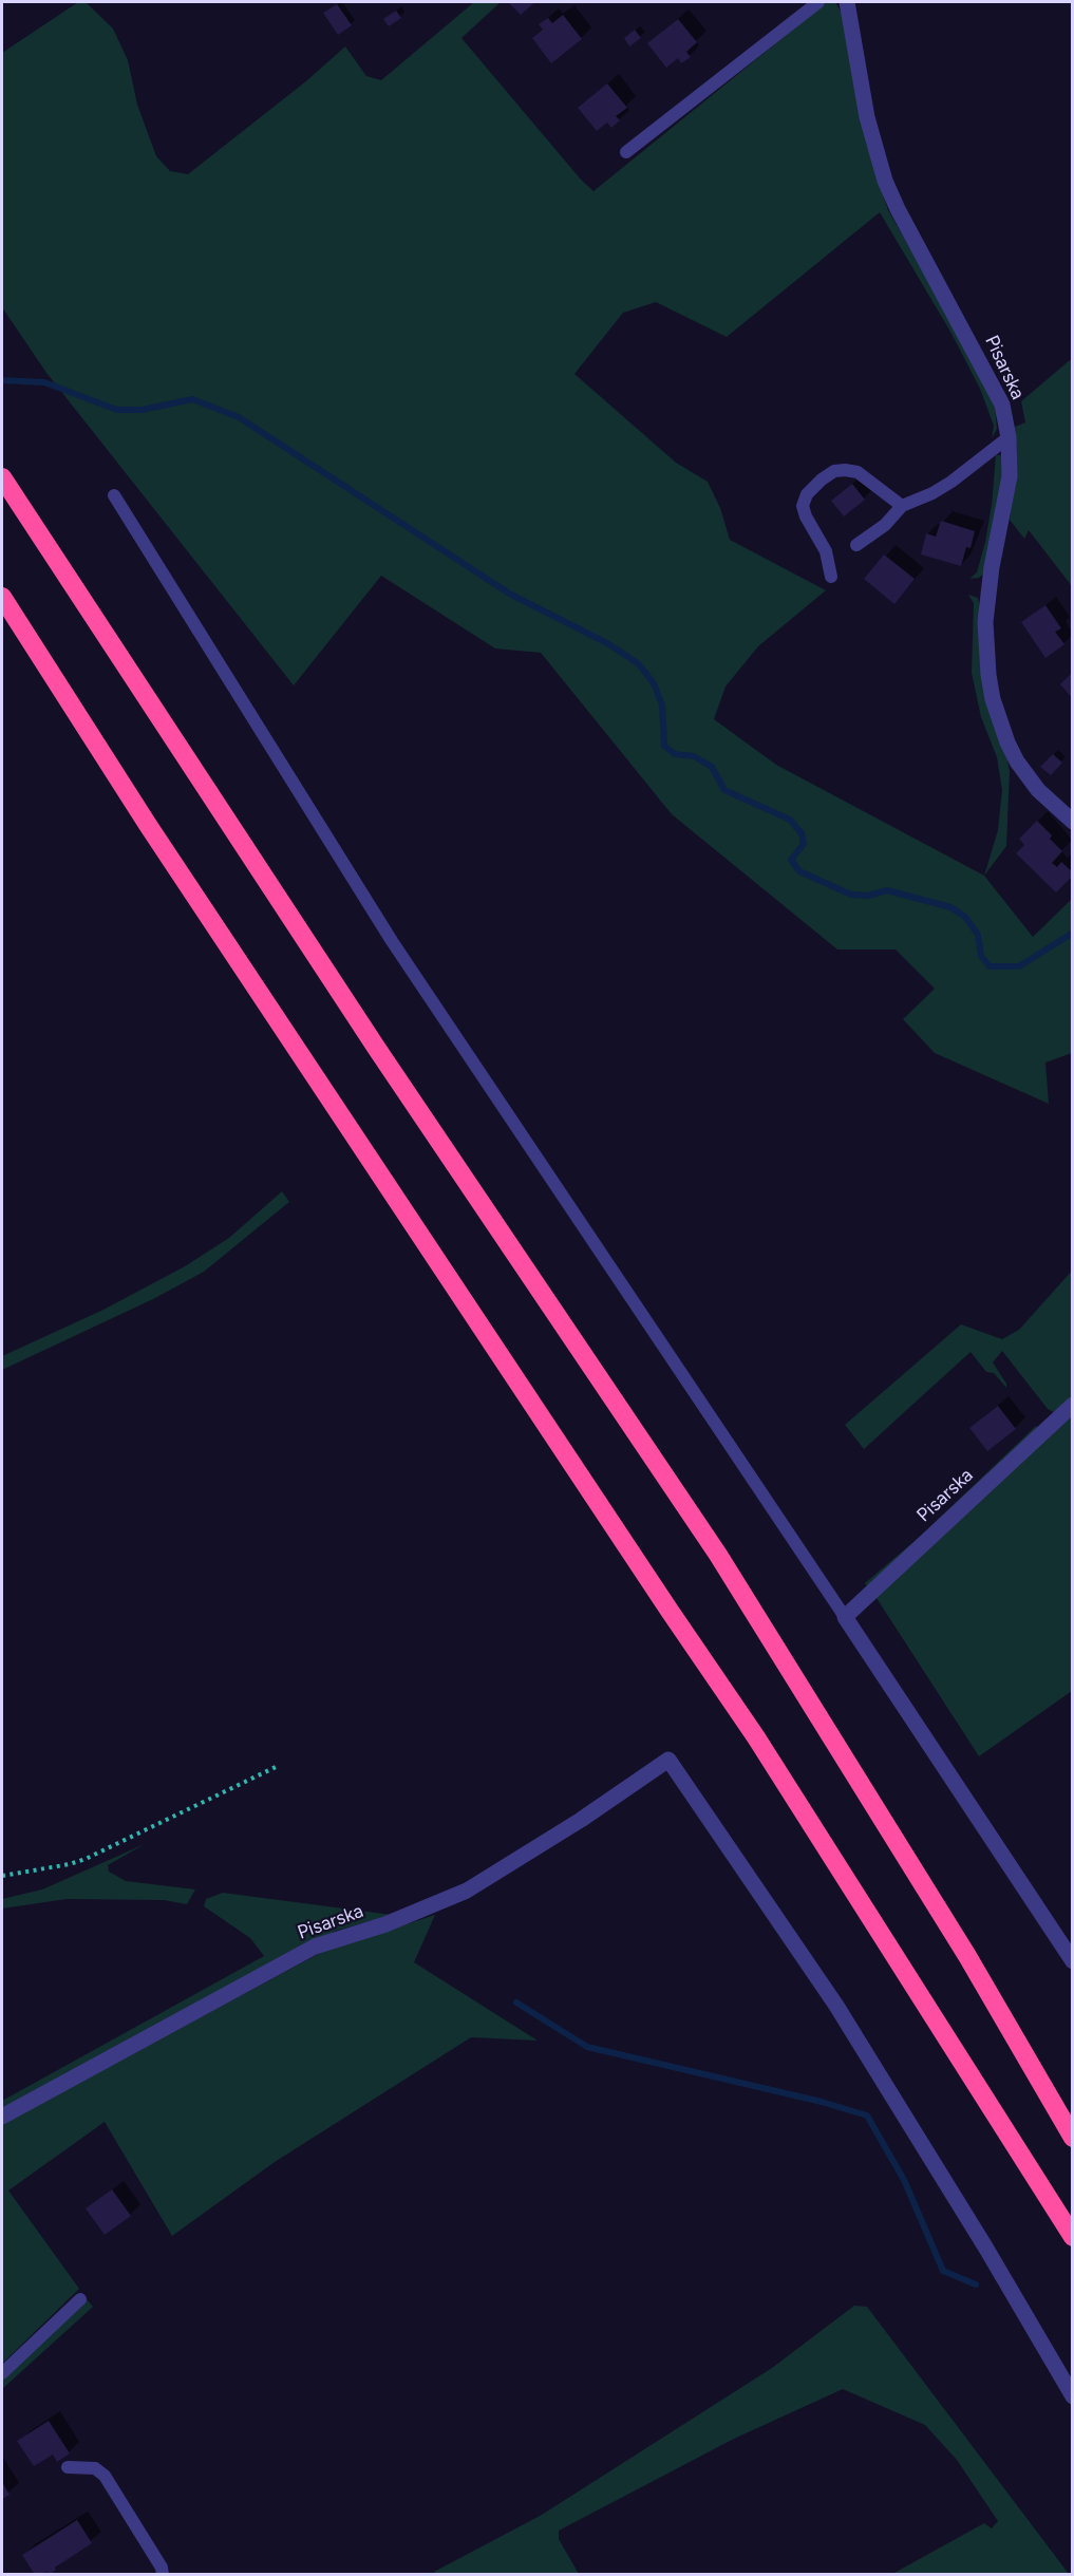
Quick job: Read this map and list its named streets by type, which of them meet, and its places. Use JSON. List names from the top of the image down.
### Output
{
  "streets": {
    "street": ["Pisarska"]
  }
}
